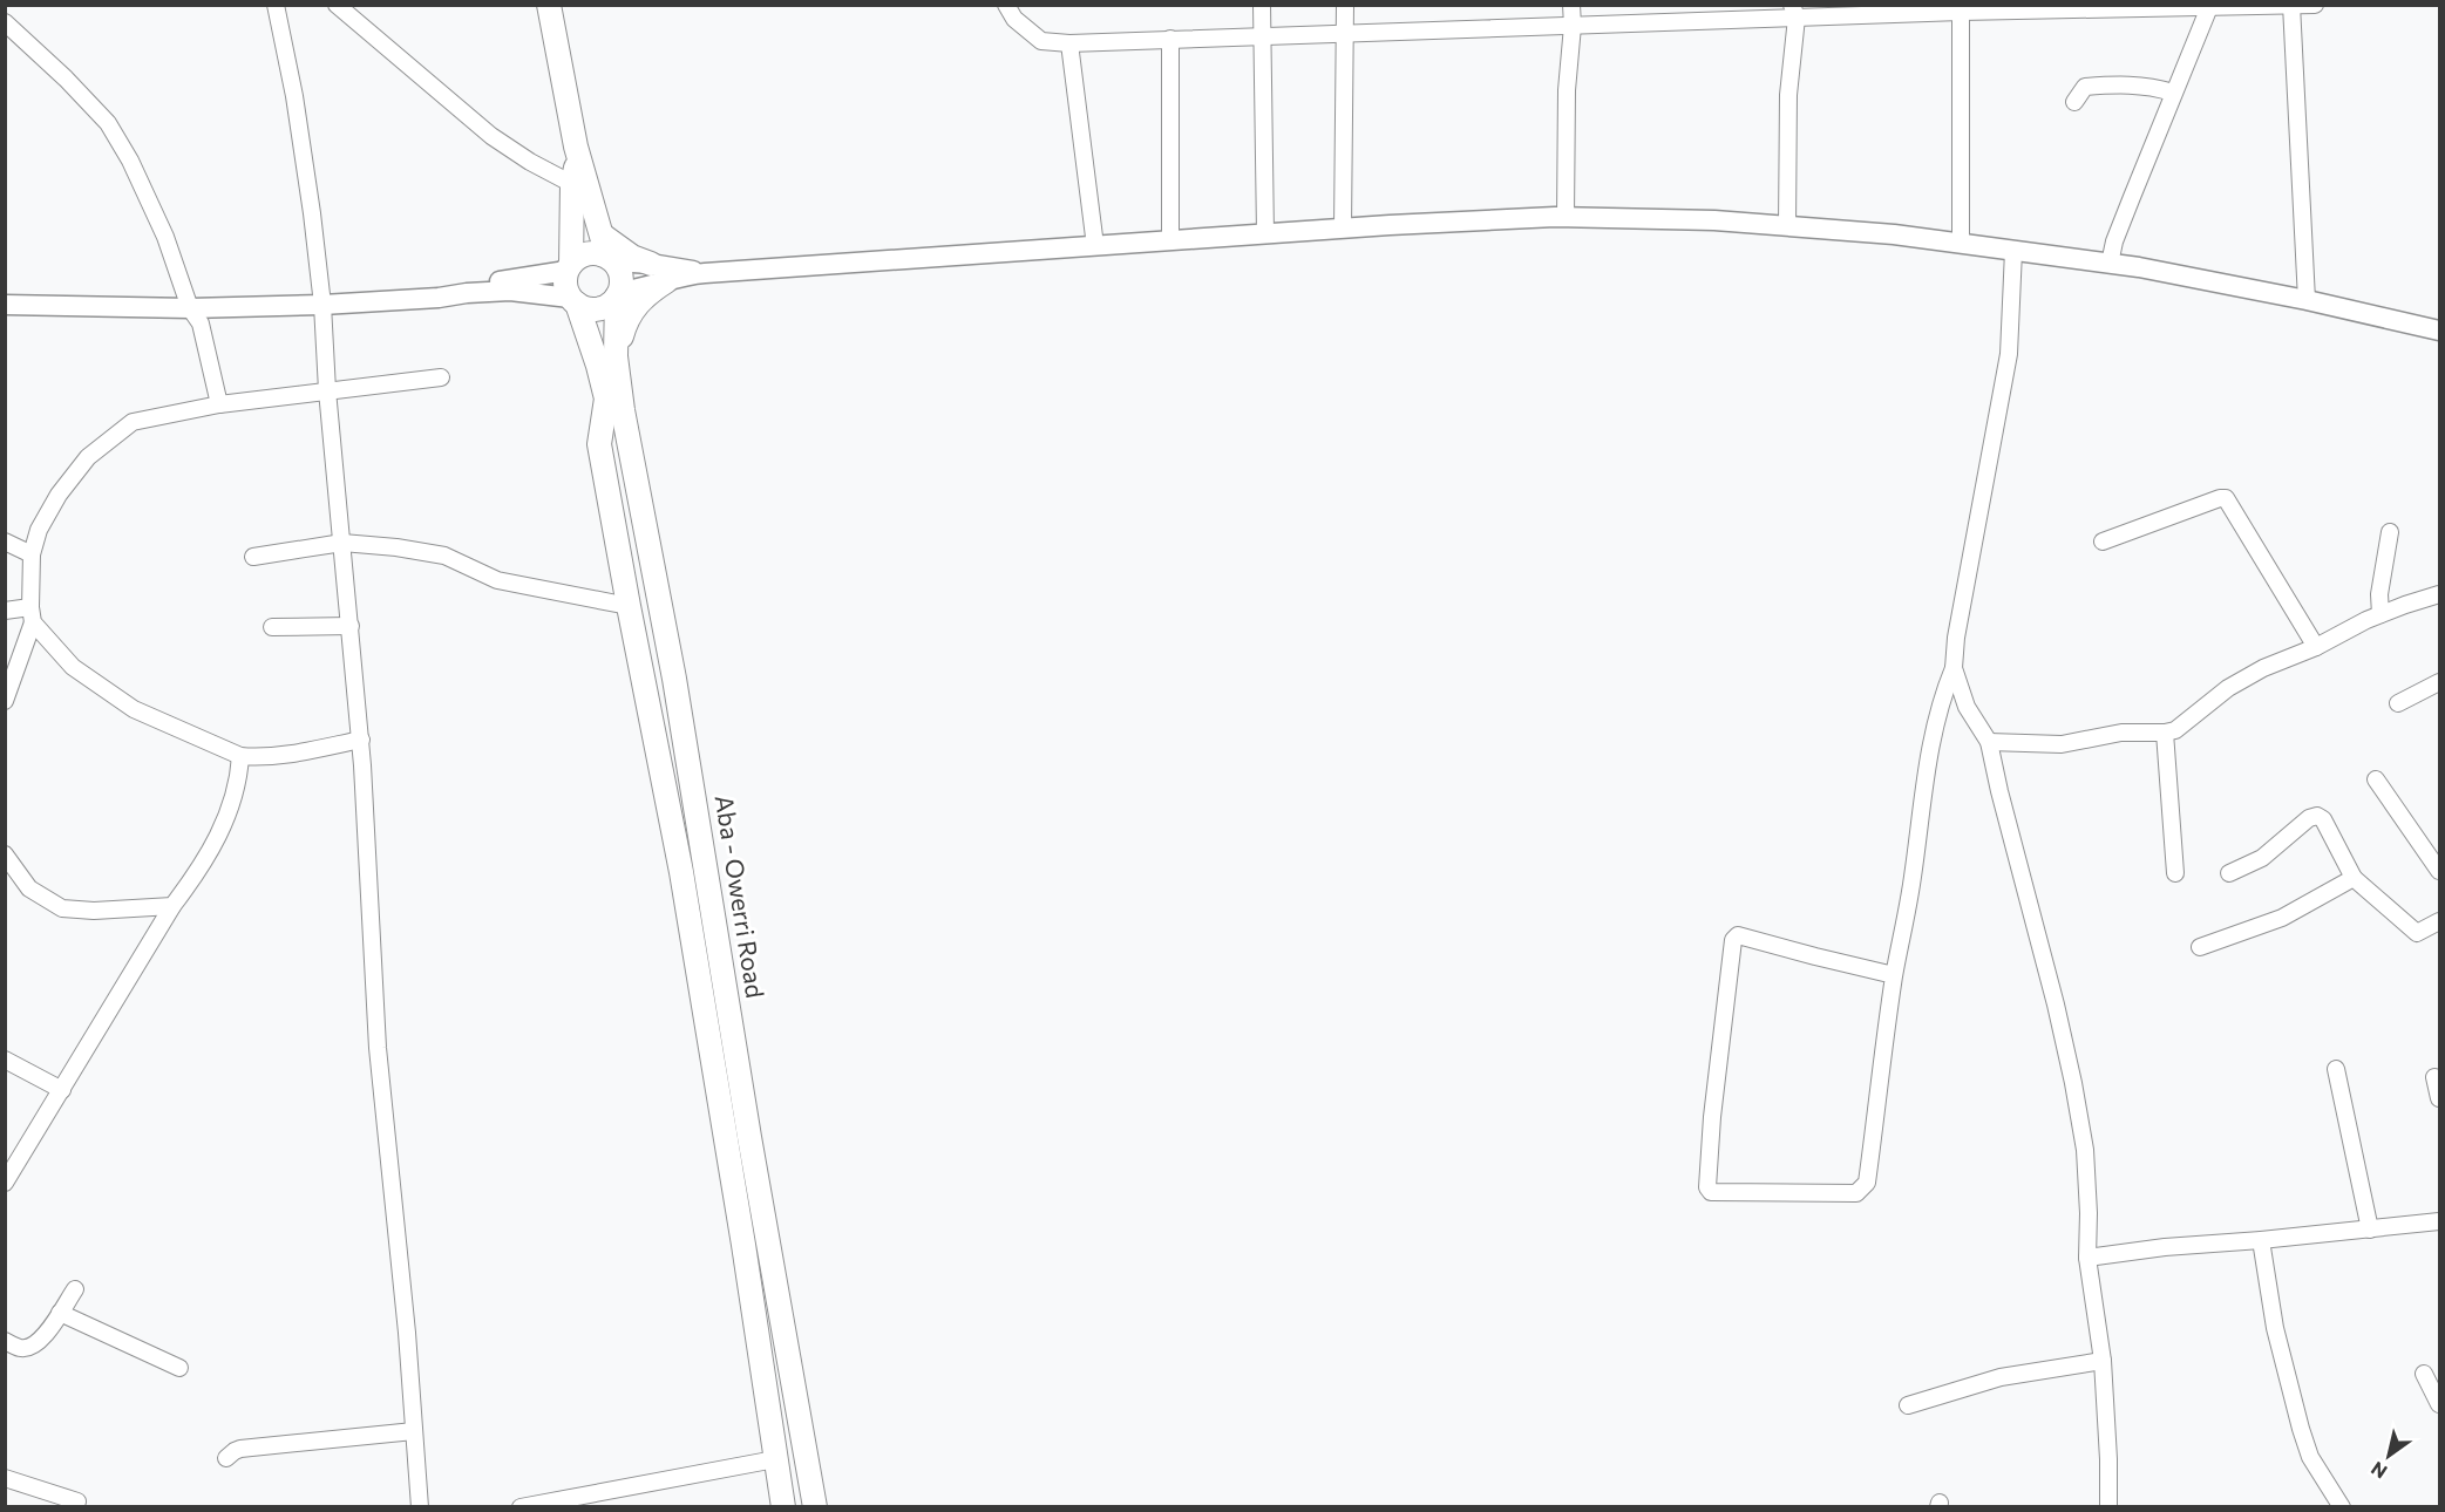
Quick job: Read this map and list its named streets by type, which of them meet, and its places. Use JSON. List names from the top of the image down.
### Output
{
  "streets": {
    "highway": ["Aba - Owerri Road"]
  },
  "north": "bottom left"
}
